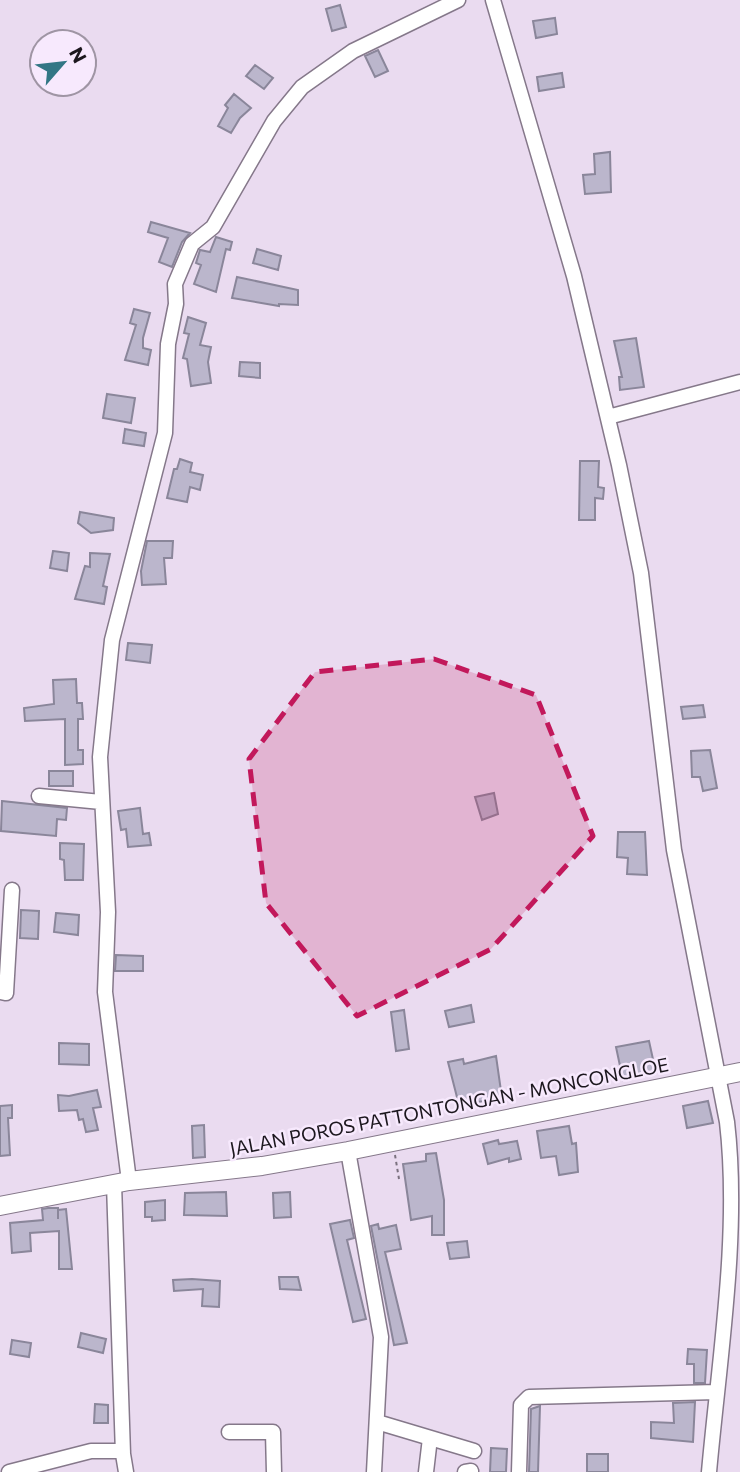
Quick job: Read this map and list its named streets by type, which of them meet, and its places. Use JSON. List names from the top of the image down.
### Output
{
  "streets": {
    "street": ["JALAN POROS PATTONTONGAN - MONCONGLOE"]
  },
  "north": "top right"
}
